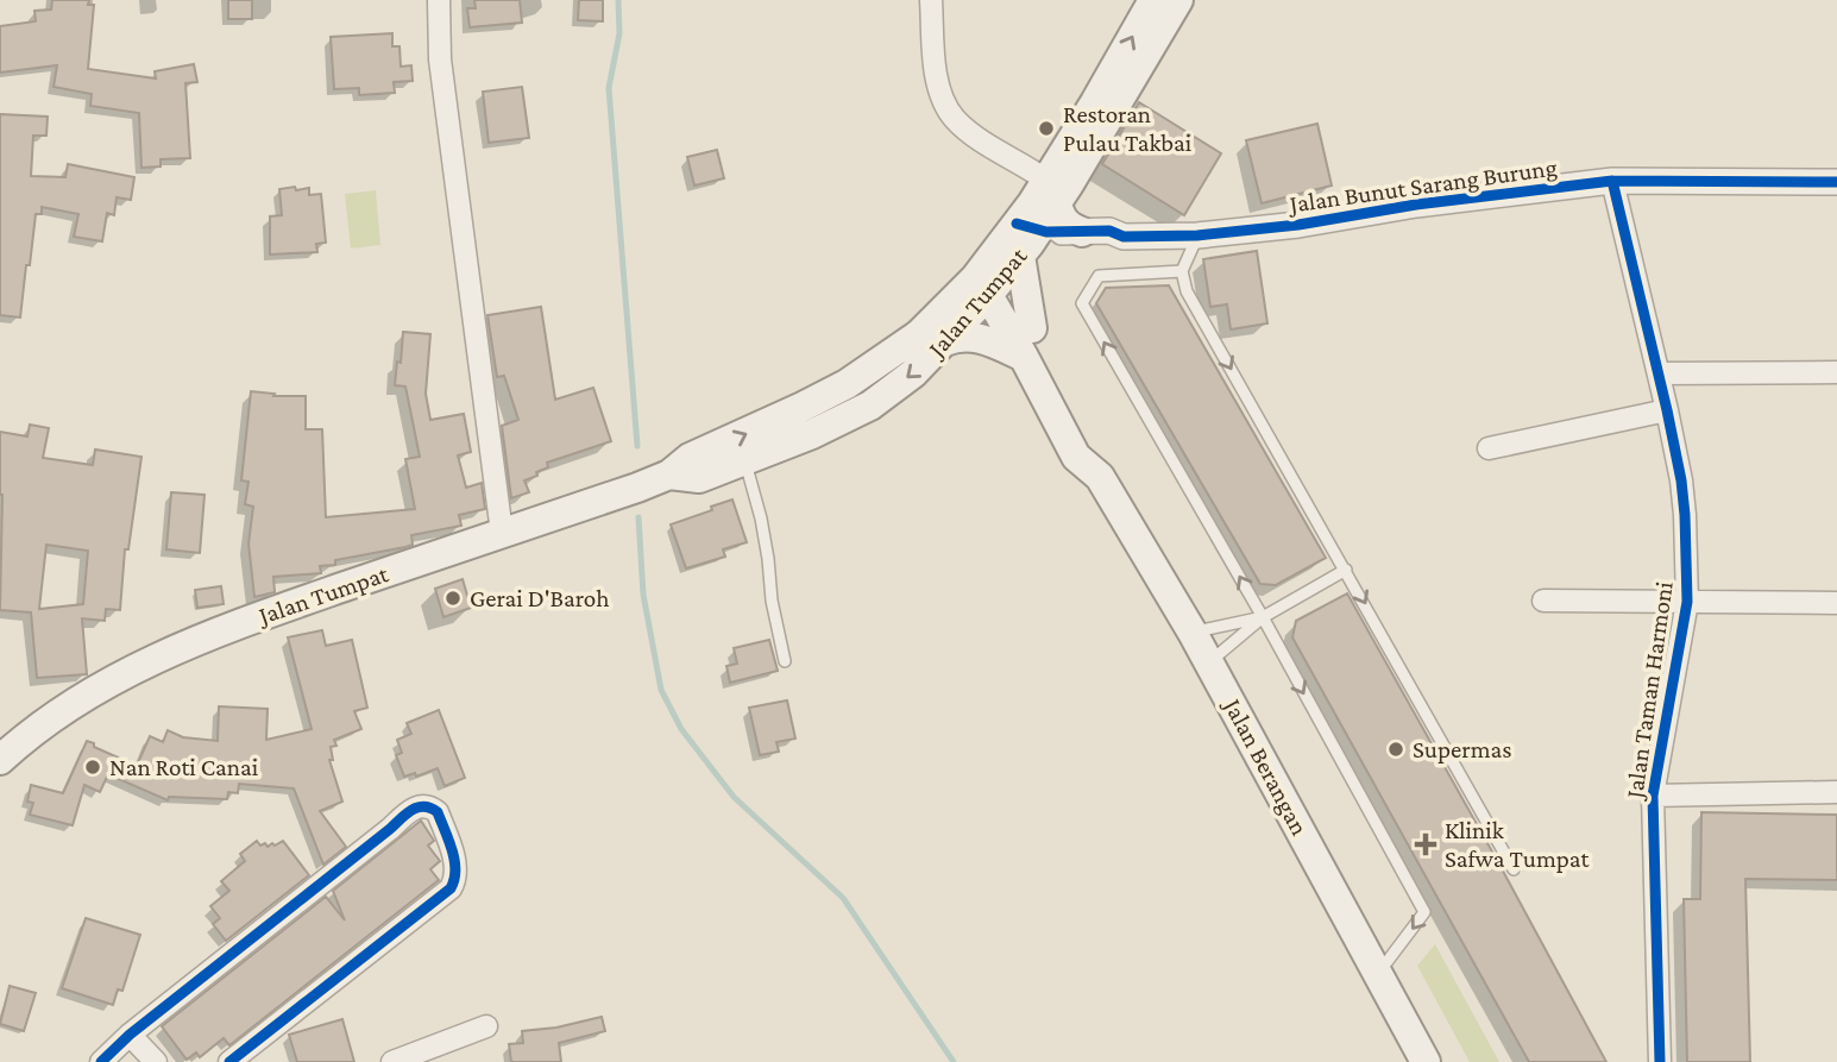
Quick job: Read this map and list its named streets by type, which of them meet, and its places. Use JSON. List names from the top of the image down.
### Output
{
  "streets": {
    "main road": ["Jalan Tumpat", "Jalan Berangan"],
    "street": ["Jalan Bunut Sarang Burung", "Jalan Taman Harmoni"]
  },
  "crossings": [
    ["Jalan Bunut Sarang Burung", "Jalan Tumpat"],
    ["Jalan Bunut Sarang Burung", "Jalan Taman Harmoni"],
    ["Jalan Tumpat", "Jalan Berangan"]
  ],
  "places": {
    "other": [
      "Restoran Pulau Takbai",
      "Gerai D'Baroh",
      "Supermas",
      "Nan Roti Canai"
    ],
    "health": ["Klinik Safwa Tumpat"]
  }
}
